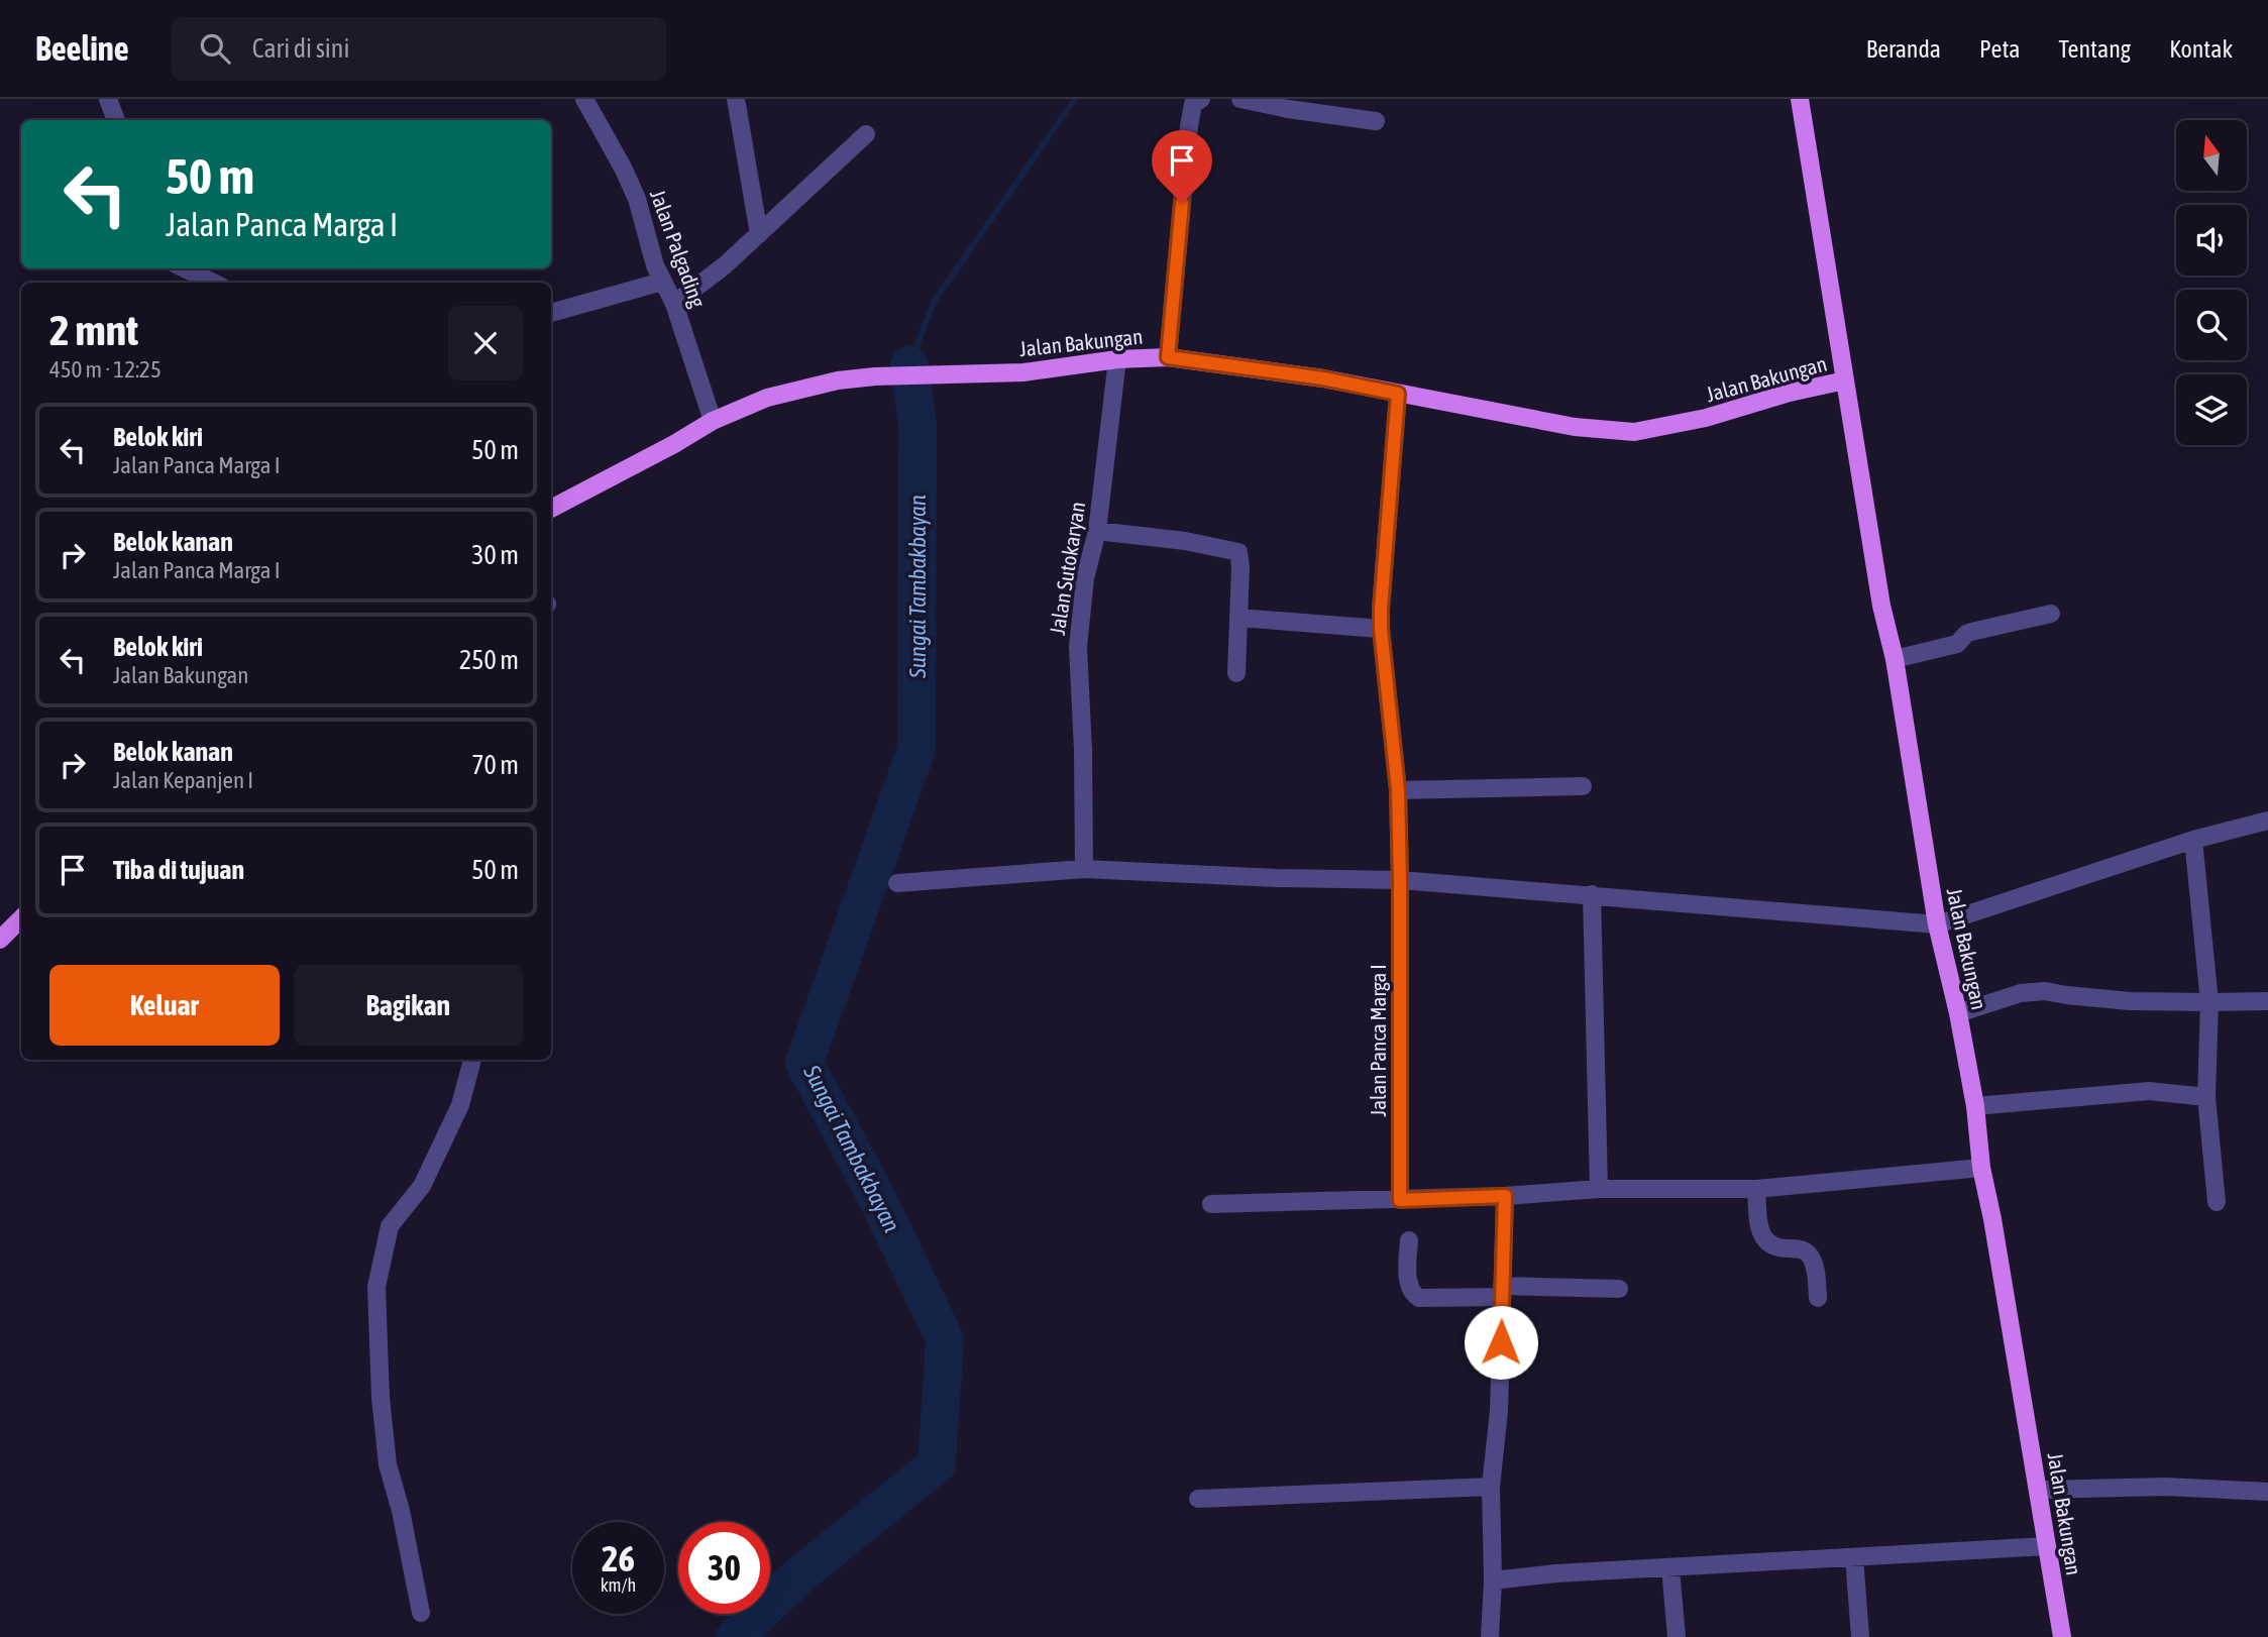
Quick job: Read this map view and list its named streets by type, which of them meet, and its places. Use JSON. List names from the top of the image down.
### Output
{
  "streets": {
    "main road": ["Jalan Bakungan"],
    "street": ["Jalan Palgading", "Jalan Sutokaryan", "Jalan Panca Marga I"]
  },
  "crossings": [
    ["Jalan Palgading", "Jalan Bakungan"],
    ["Jalan Bakungan", "Jalan Sutokaryan"],
    ["Jalan Bakungan", "Jalan Panca Marga I"]
  ],
  "water": ["Sungai Tambakbayan"],
  "north": "top",
  "page": {
    "header": "Beeline",
    "search": "Cari di sini",
    "nav": [
      "Beranda",
      "Peta",
      "Tentang",
      "Kontak"
    ],
    "turn": ["50 m", "Jalan Panca Marga I"],
    "heading": ["2 mnt", "450 m · 12:25"],
    "list": [
      {
        "name": "Belok kiri",
        "note": "Jalan Panca Marga I",
        "value": "50 m"
      },
      {
        "name": "Belok kanan",
        "note": "Jalan Panca Marga I",
        "value": "30 m"
      },
      {
        "name": "Belok kiri",
        "note": "Jalan Bakungan",
        "value": "250 m"
      },
      {
        "name": "Belok kanan",
        "note": "Jalan Kepanjen I",
        "value": "70 m"
      },
      {
        "name": "Tiba di tujuan",
        "value": "50 m"
      }
    ],
    "buttons": ["Keluar", "Bagikan"],
    "speed": "26 km/h",
    "limit": "30"
  }
}
